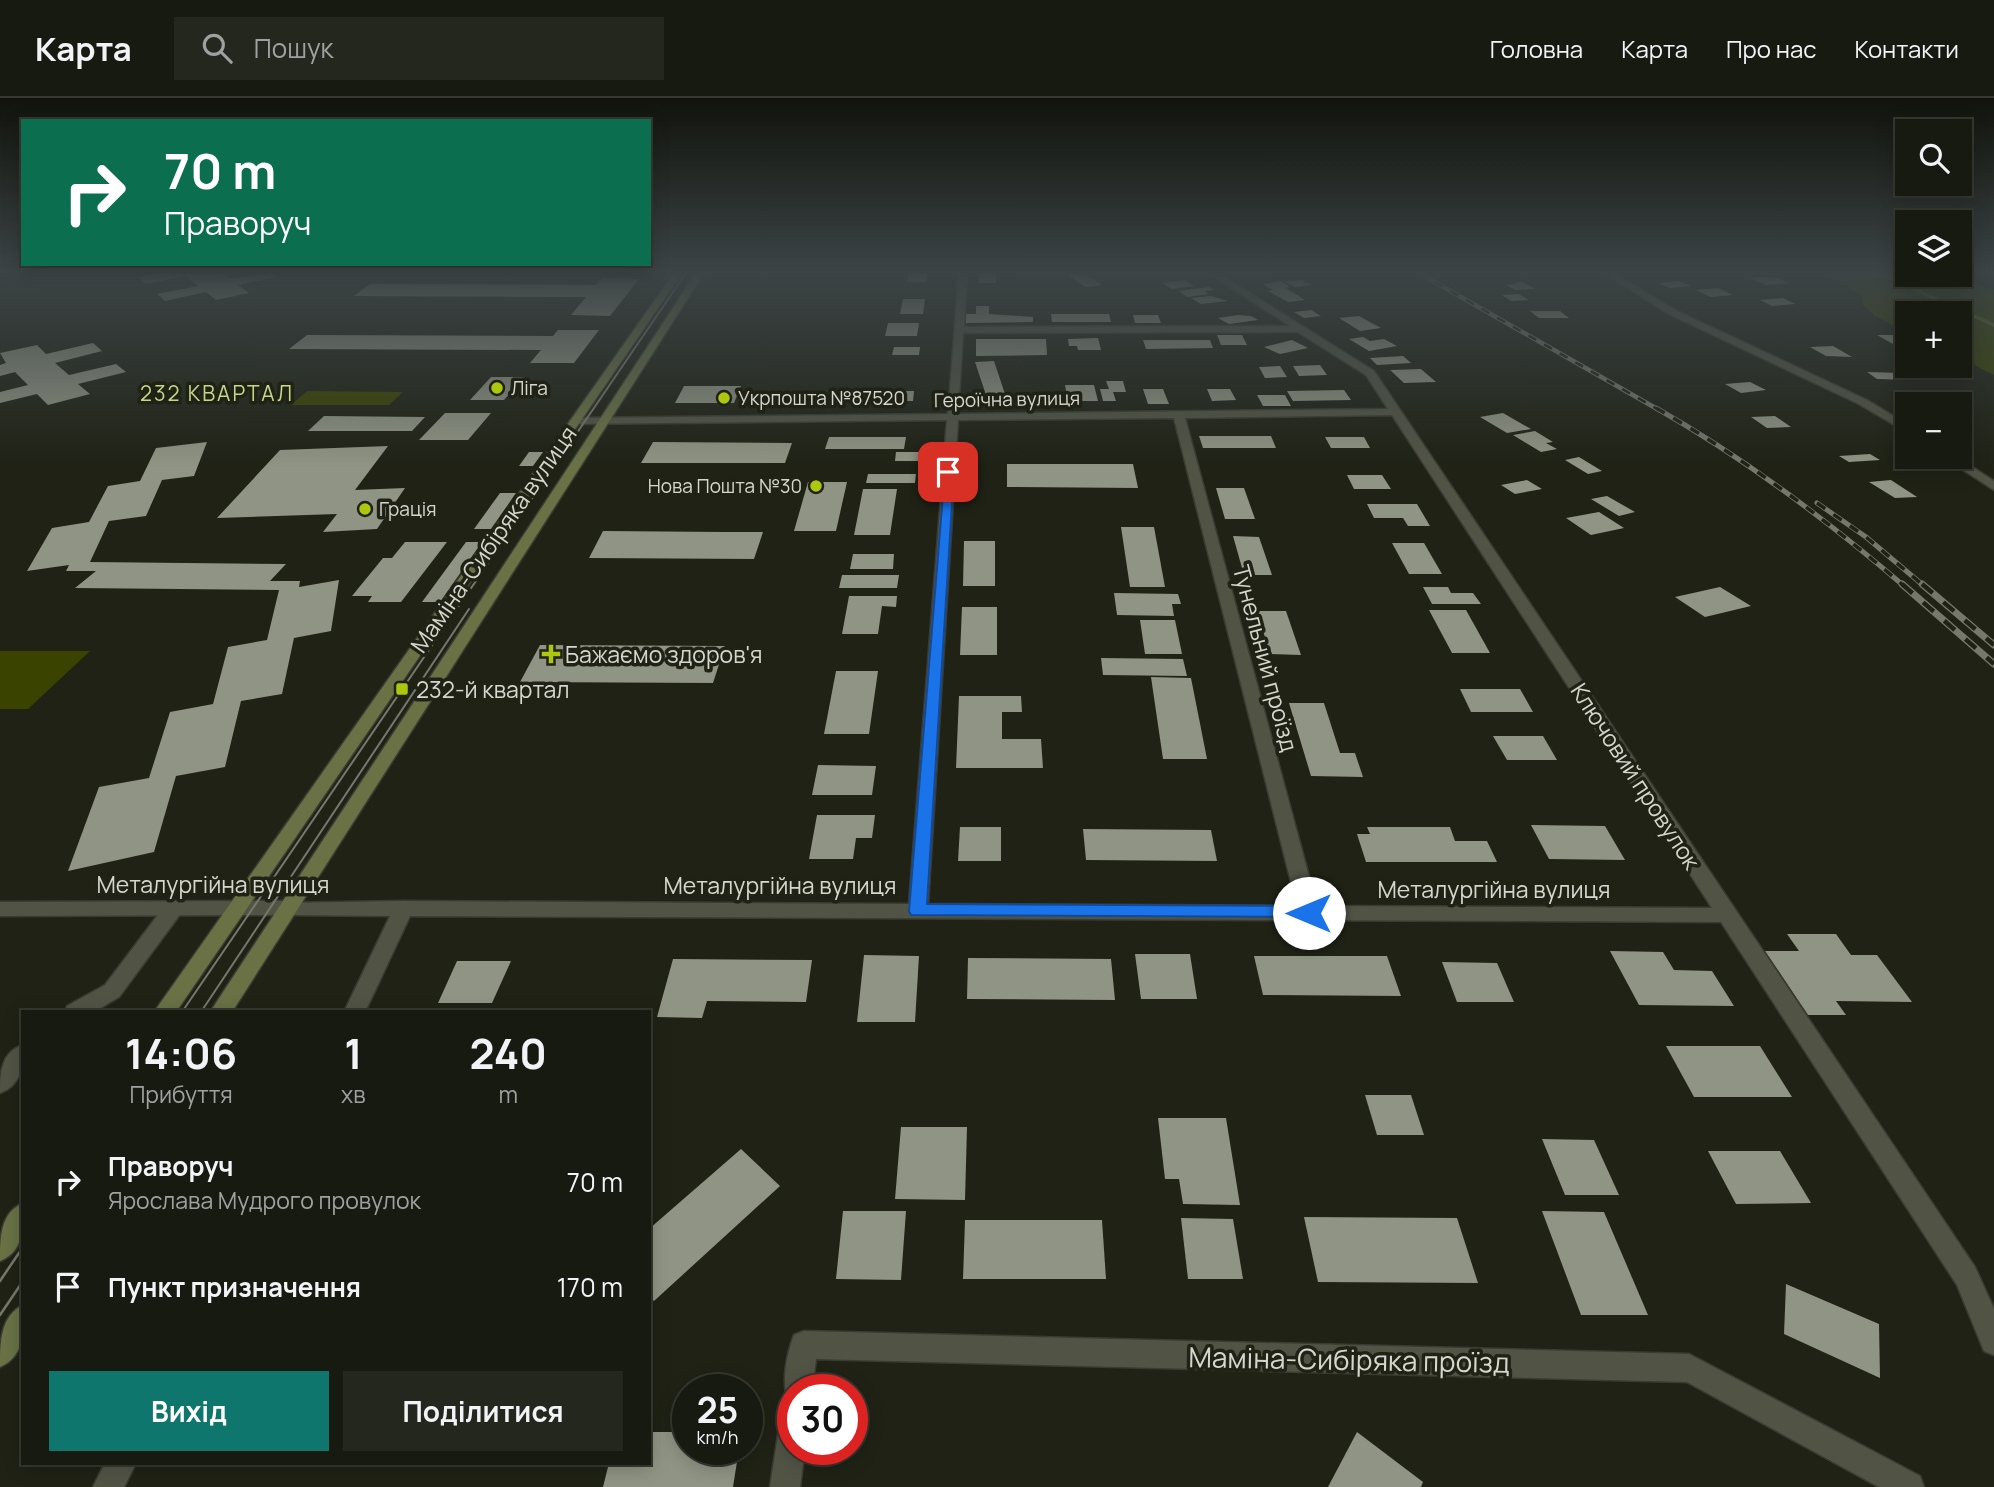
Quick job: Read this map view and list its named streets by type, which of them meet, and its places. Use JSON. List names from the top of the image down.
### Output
{
  "streets": {
    "main road": ["Маміна-Сибіряка вулиця"],
    "street": [
      "Героїчна вулиця",
      "Тунельний проїзд",
      "Ключовий провулок",
      "Металургійна вулиця",
      "Маміна-Сибіряка проїзд"
    ]
  },
  "crossings": [
    ["Героїчна вулиця", "Маміна-Сибіряка вулиця"],
    ["Героїчна вулиця", "Тунельний проїзд"],
    ["Героїчна вулиця", "Ключовий провулок"],
    ["Маміна-Сибіряка вулиця", "Металургійна вулиця"],
    ["Тунельний проїзд", "Металургійна вулиця"],
    ["Ключовий провулок", "Металургійна вулиця"]
  ],
  "districts": ["232 КВАРТАЛ"],
  "places": {
    "other": [
      "Ліга",
      "Укрпошта №87520",
      "Нова Пошта №30",
      "Грація"
    ],
    "health": ["Бажаємо здоров'я"],
    "transit": ["232-й квартал"]
  },
  "page": {
    "header": "Карта",
    "search": "Пошук",
    "nav": [
      "Головна",
      "Карта",
      "Про нас",
      "Контакти"
    ],
    "map_buttons": ["+", "−"],
    "turn": ["70 m", "Праворуч"],
    "eta": [
      "14:06",
      "Прибуття",
      "1",
      "хв",
      "240",
      "m"
    ],
    "list": [
      {
        "name": "Праворуч",
        "note": "Ярослава Мудрого провулок",
        "value": "70 m"
      },
      {
        "name": "Пункт призначення",
        "value": "170 m"
      }
    ],
    "buttons": ["Вихід", "Поділитися"],
    "speed": "25 km/h",
    "limit": "30"
  }
}
